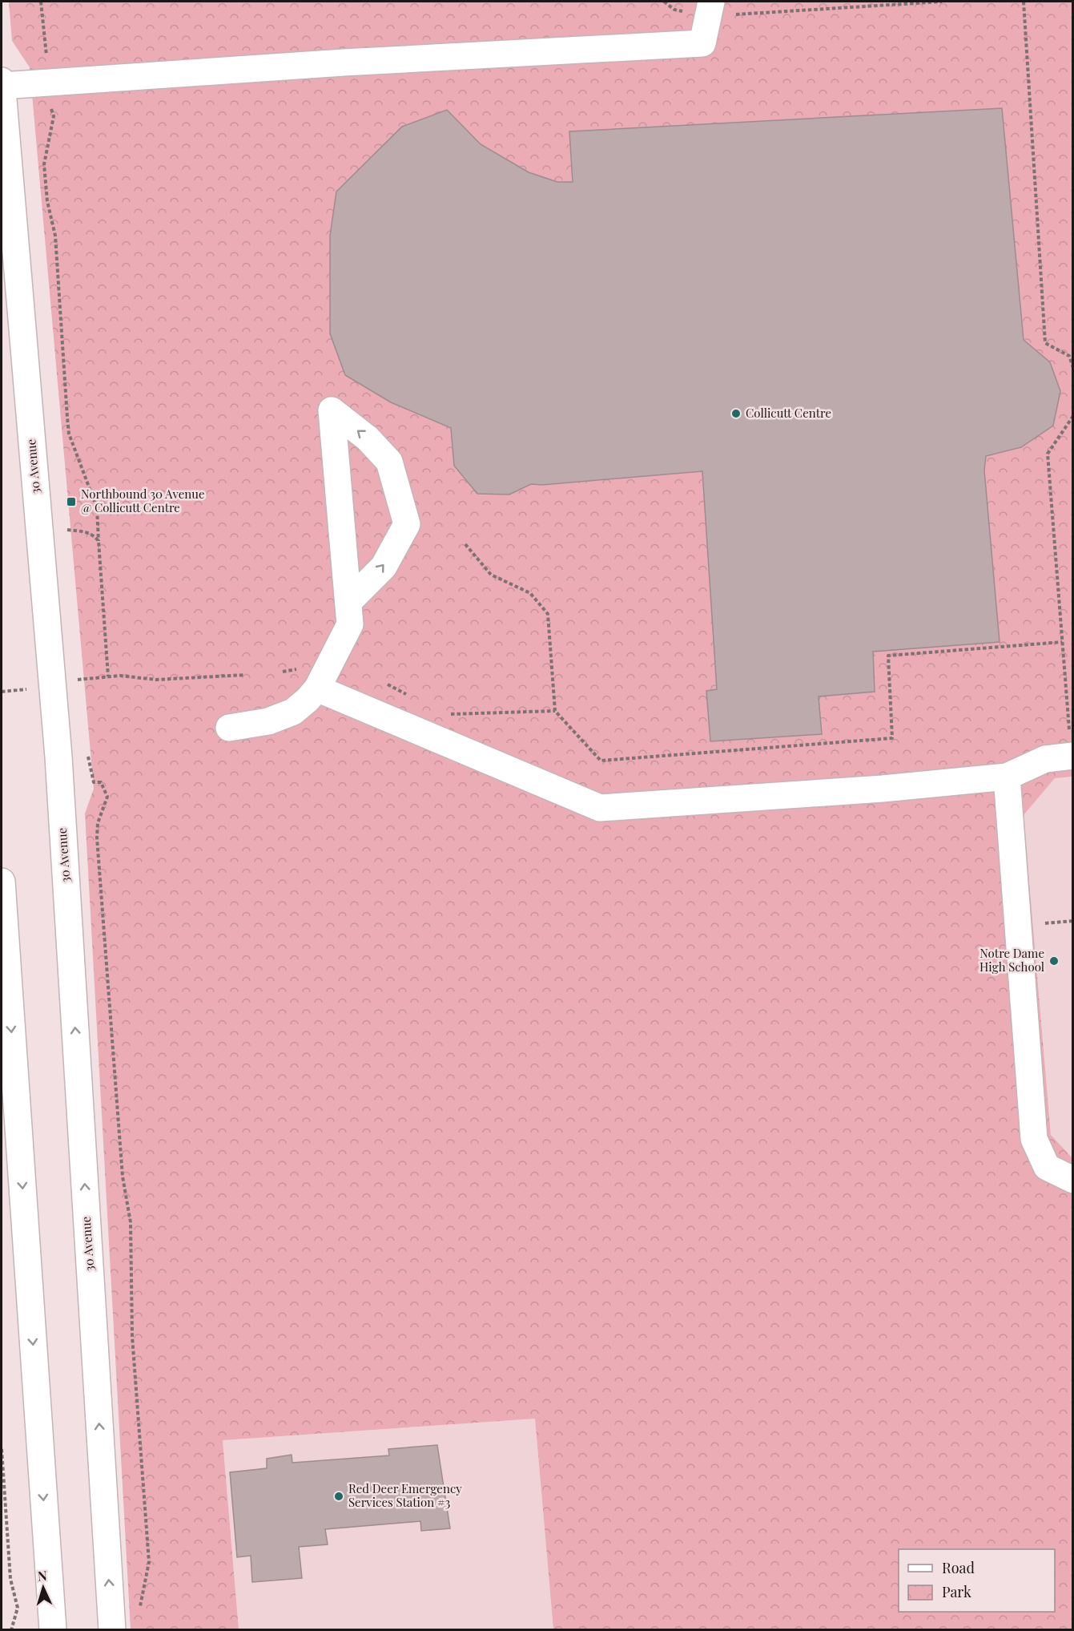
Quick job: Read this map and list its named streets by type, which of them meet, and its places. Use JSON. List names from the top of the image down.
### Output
{
  "streets": {
    "main road": ["30 Avenue"]
  },
  "places": {
    "other": ["Collicutt Centre", "Notre Dame High School", "Red Deer Emergency Services Station #3"],
    "transit": ["Northbound 30 Avenue @ Collicutt Centre"]
  },
  "legend": ["Road", "Park"],
  "north": "top"
}
